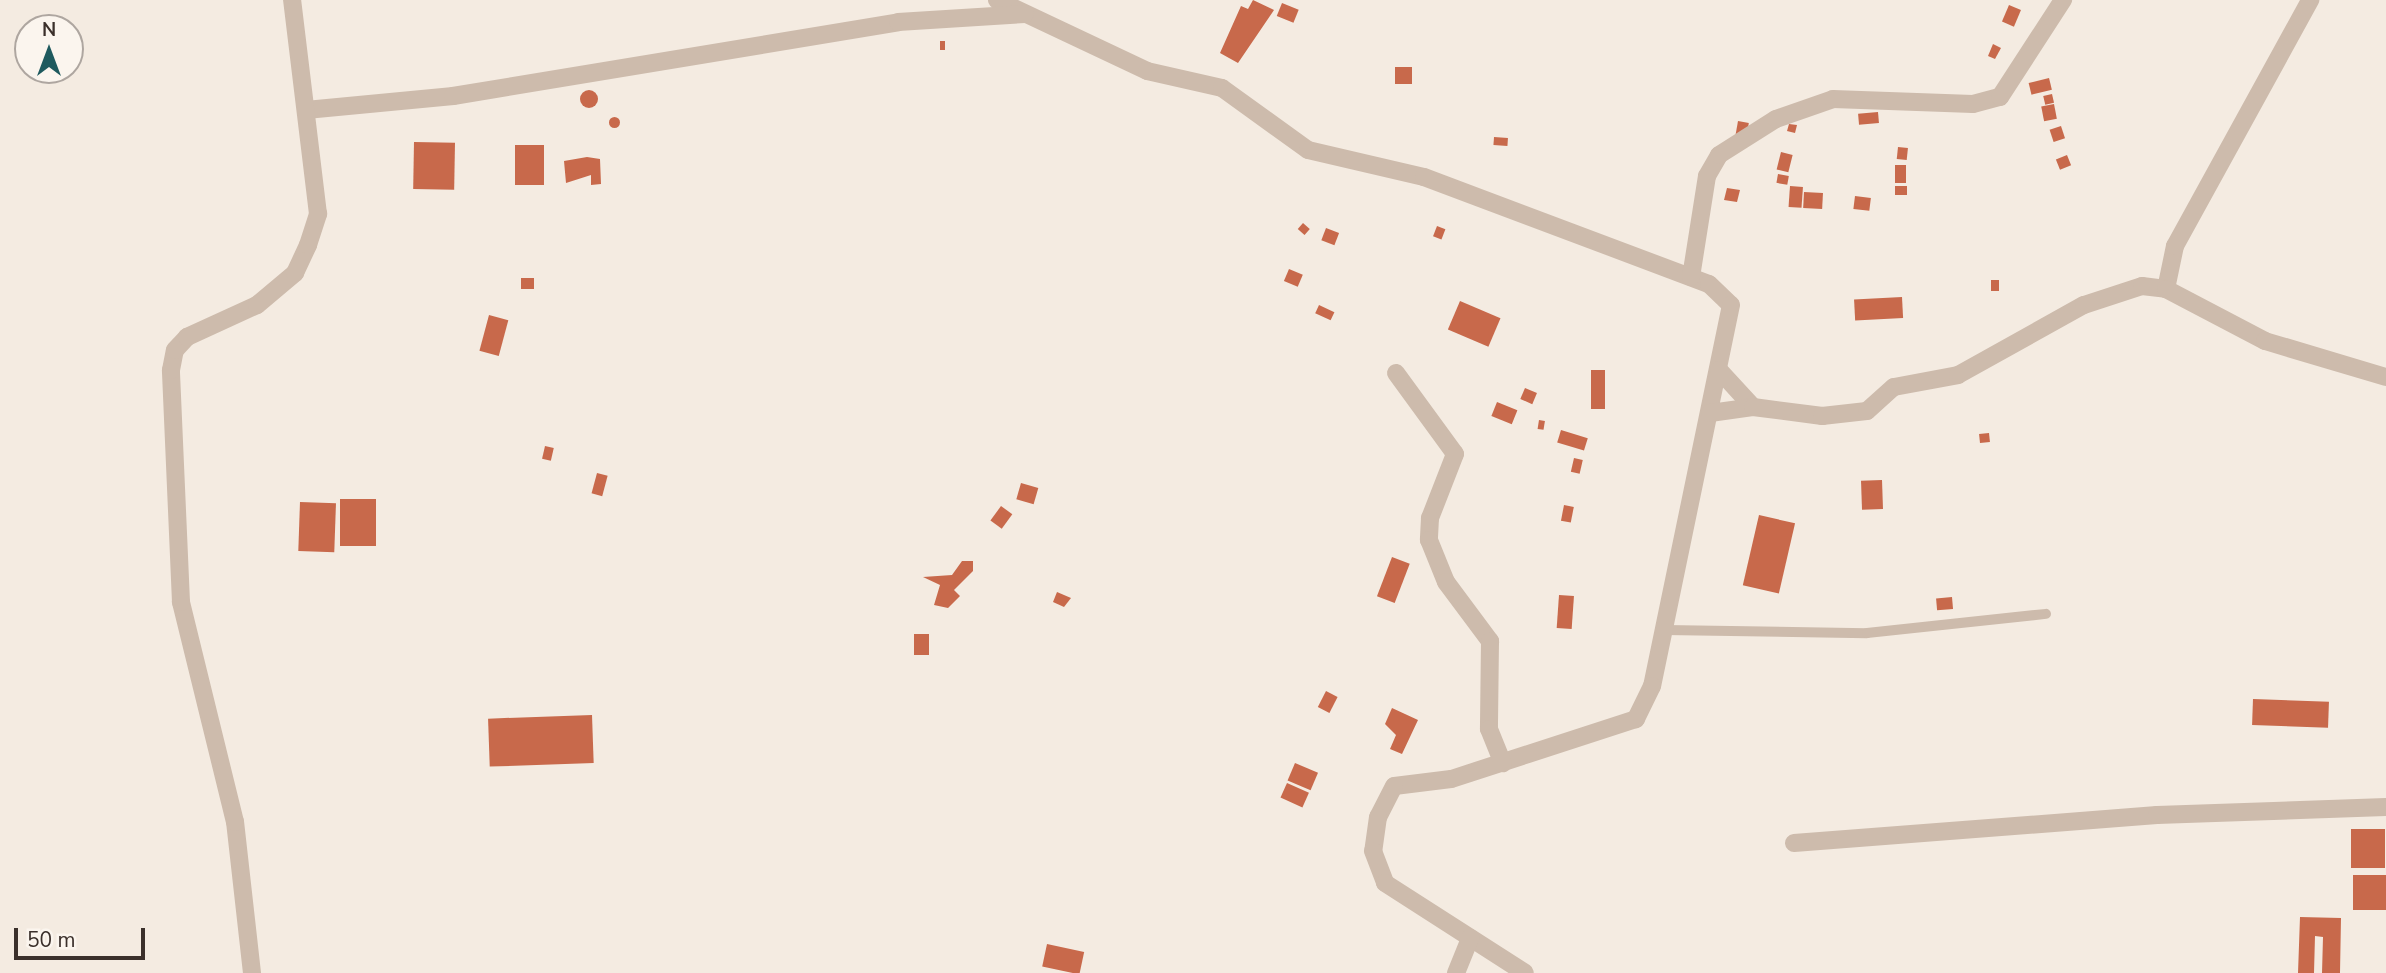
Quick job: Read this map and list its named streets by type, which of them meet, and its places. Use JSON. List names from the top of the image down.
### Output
{
  "scale_bar": "50 m",
  "north": "top"
}
